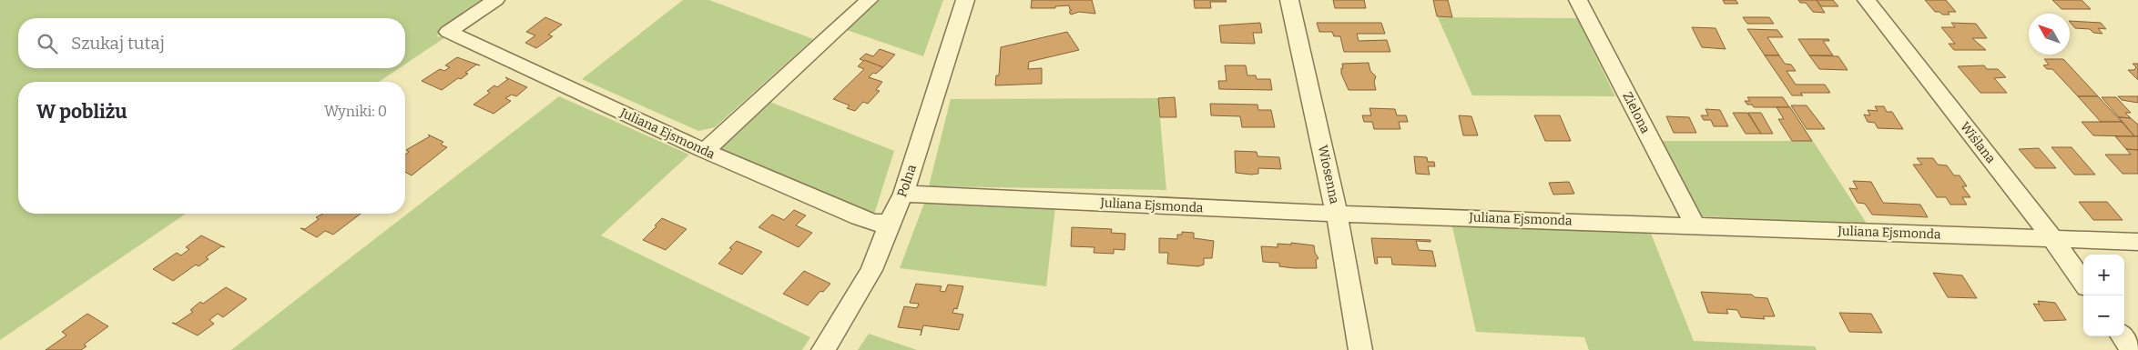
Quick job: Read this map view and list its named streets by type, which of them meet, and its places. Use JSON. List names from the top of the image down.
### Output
{
  "streets": {
    "street": [
      "Zielona",
      "Juliana Ejsmonda",
      "Wiślana",
      "Wiosenna",
      "Polna"
    ]
  },
  "crossings": [
    ["Zielona", "Juliana Ejsmonda"],
    ["Juliana Ejsmonda", "Wiślana"],
    ["Juliana Ejsmonda", "Wiosenna"],
    ["Juliana Ejsmonda", "Polna"]
  ],
  "north": "top left",
  "page": {
    "search": "Szukaj tutaj",
    "heading": ["W pobliżu", "Wyniki: 0"],
    "map_buttons": ["+", "−"]
  }
}
